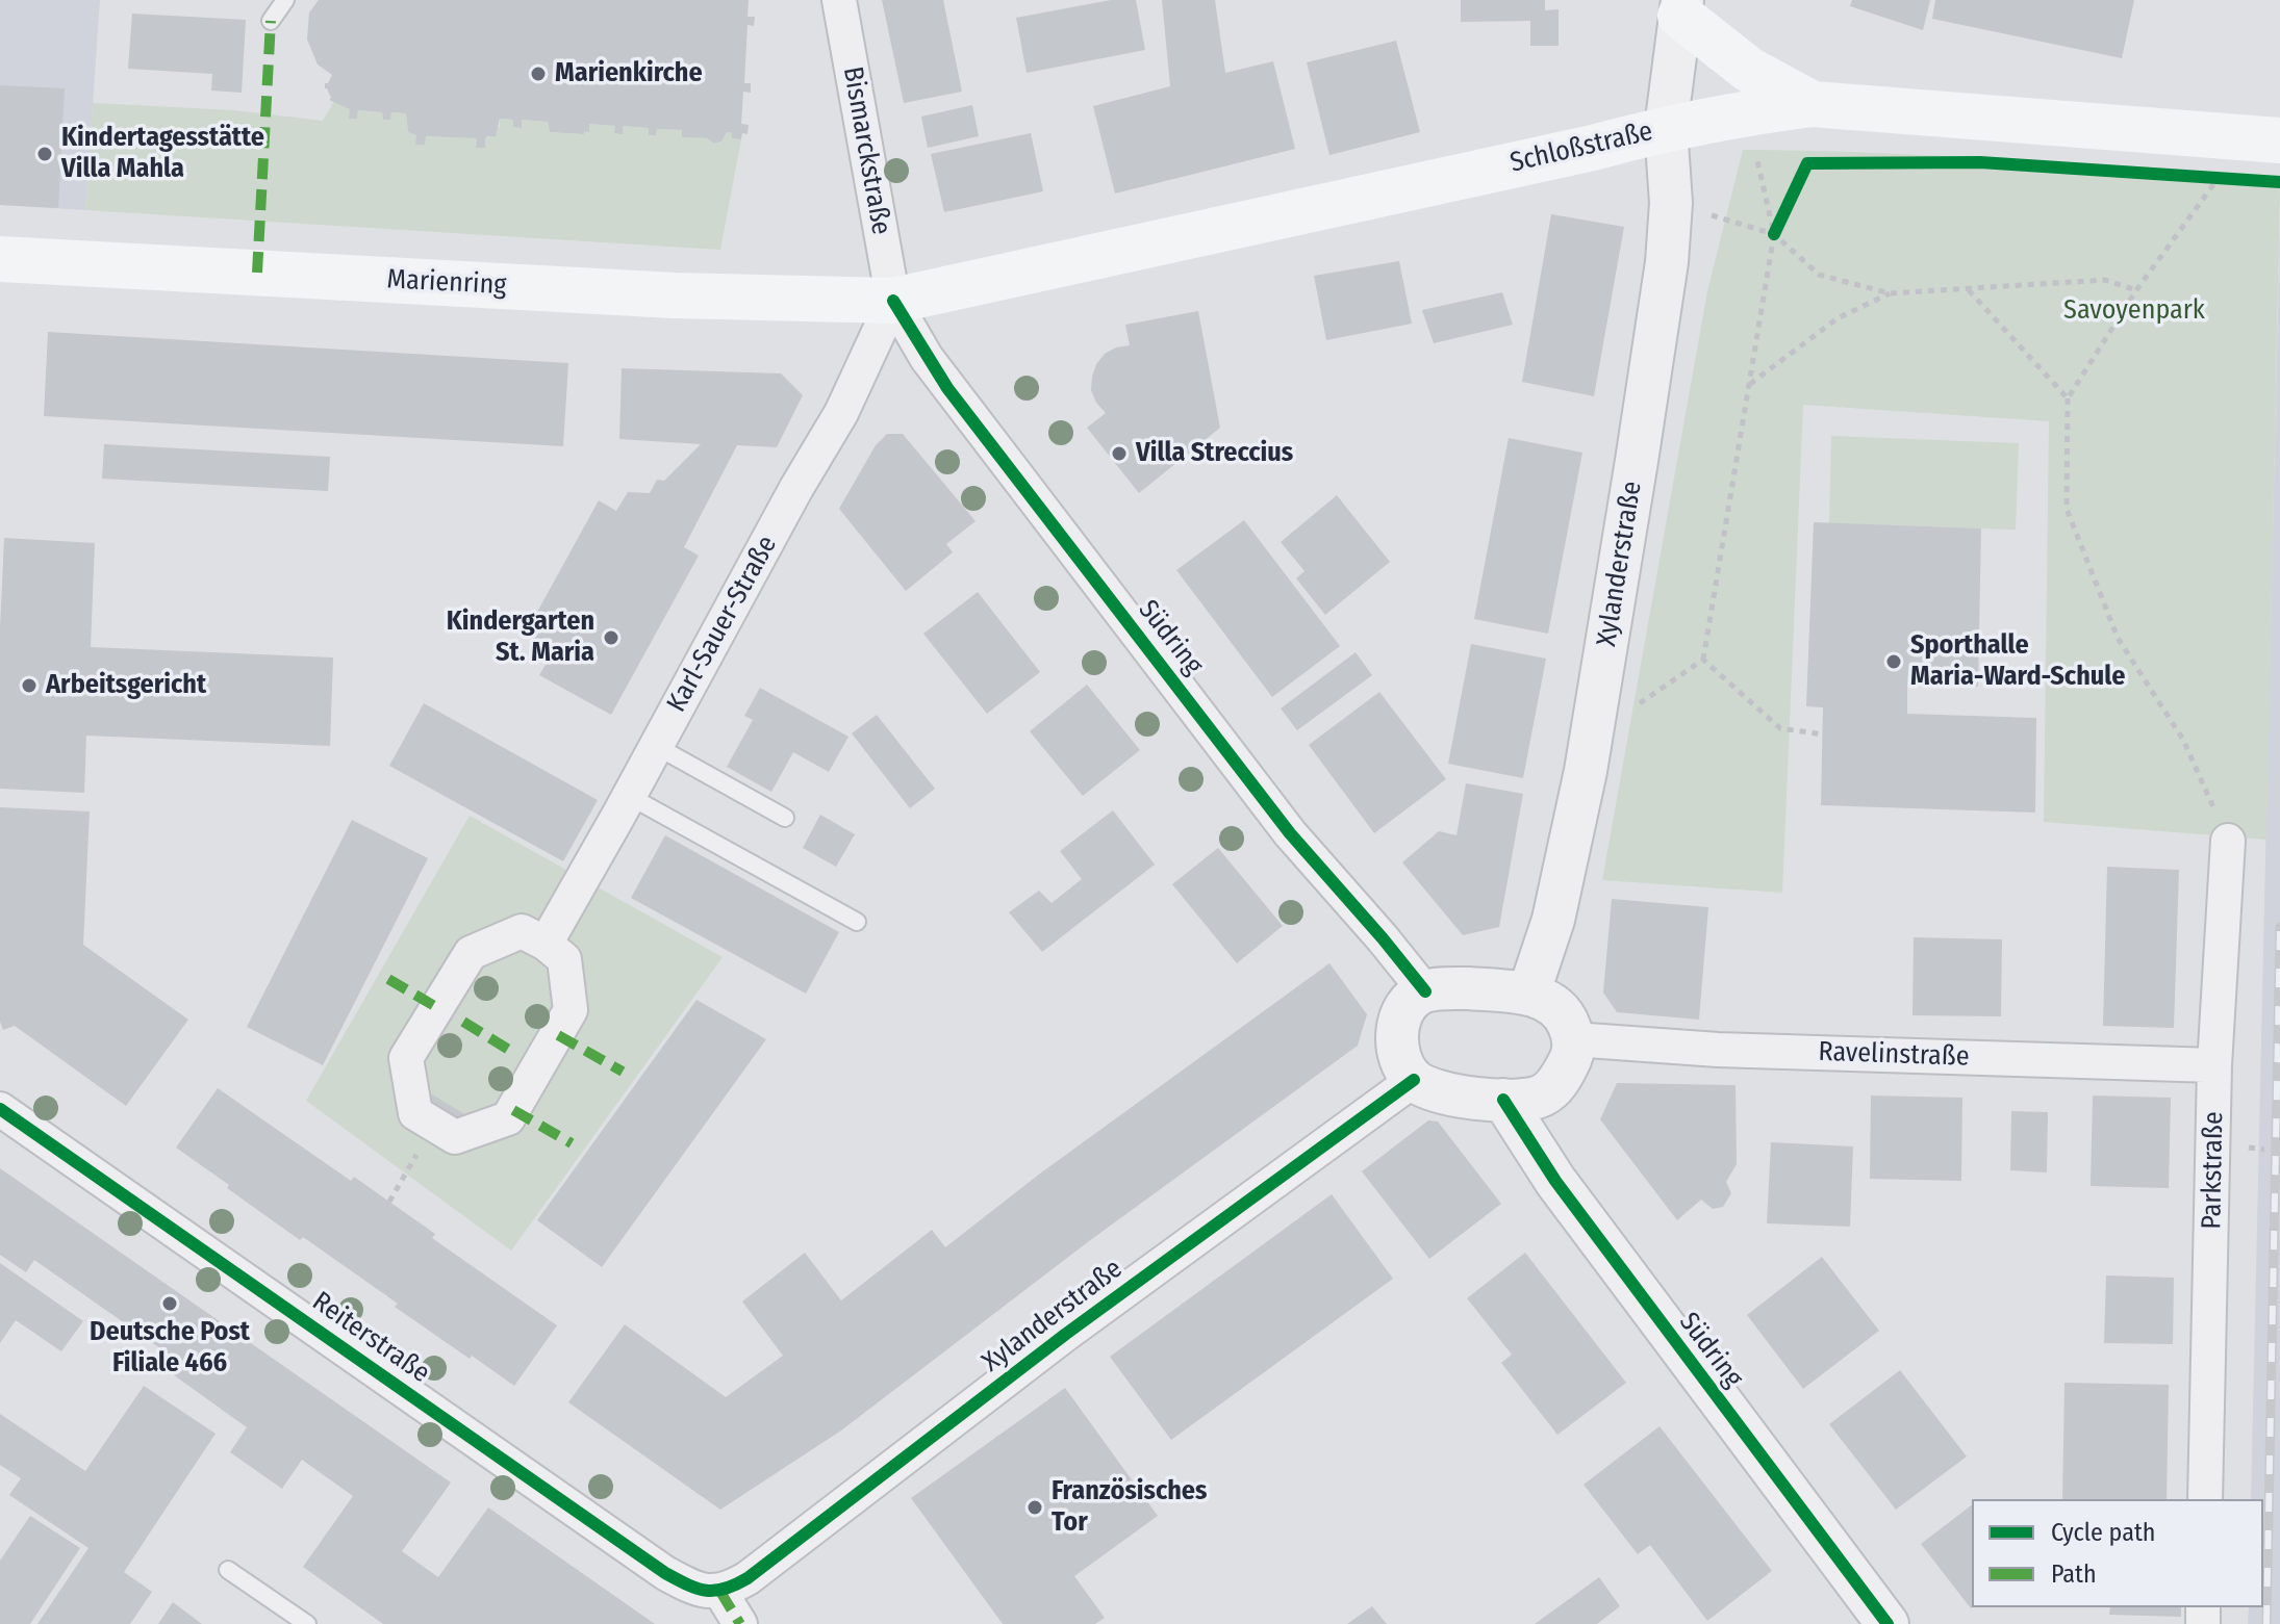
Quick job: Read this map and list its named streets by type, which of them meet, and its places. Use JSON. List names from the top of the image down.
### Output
{
  "streets": {
    "main road": ["Schloßstraße", "Marienring"],
    "street": [
      "Bismarckstraße",
      "Xylanderstraße",
      "Karl-Sauer-Straße",
      "Südring",
      "Ravelinstraße",
      "Parkstraße",
      "Reiterstraße"
    ]
  },
  "crossings": [
    ["Schloßstraße", "Bismarckstraße"],
    ["Schloßstraße", "Marienring"],
    ["Schloßstraße", "Xylanderstraße"],
    ["Schloßstraße", "Karl-Sauer-Straße"],
    ["Schloßstraße", "Südring"],
    ["Bismarckstraße", "Marienring"],
    ["Bismarckstraße", "Karl-Sauer-Straße"],
    ["Bismarckstraße", "Südring"],
    ["Marienring", "Karl-Sauer-Straße"],
    ["Marienring", "Südring"],
    ["Xylanderstraße", "Südring"],
    ["Xylanderstraße", "Ravelinstraße"],
    ["Xylanderstraße", "Reiterstraße"],
    ["Karl-Sauer-Straße", "Südring"],
    ["Südring", "Ravelinstraße"],
    ["Ravelinstraße", "Parkstraße"]
  ],
  "parks": ["Savoyenpark"],
  "places": [
    "Marienkirche",
    "Kindertagesstätte Villa Mahla",
    "Villa Streccius",
    "Kindergarten St. Maria",
    "Sporthalle Maria-Ward-Schule",
    "Arbeitsgericht",
    "Deutsche Post Filiale 466",
    "Französisches Tor"
  ],
  "legend": ["Cycle path", "Path"]
}
